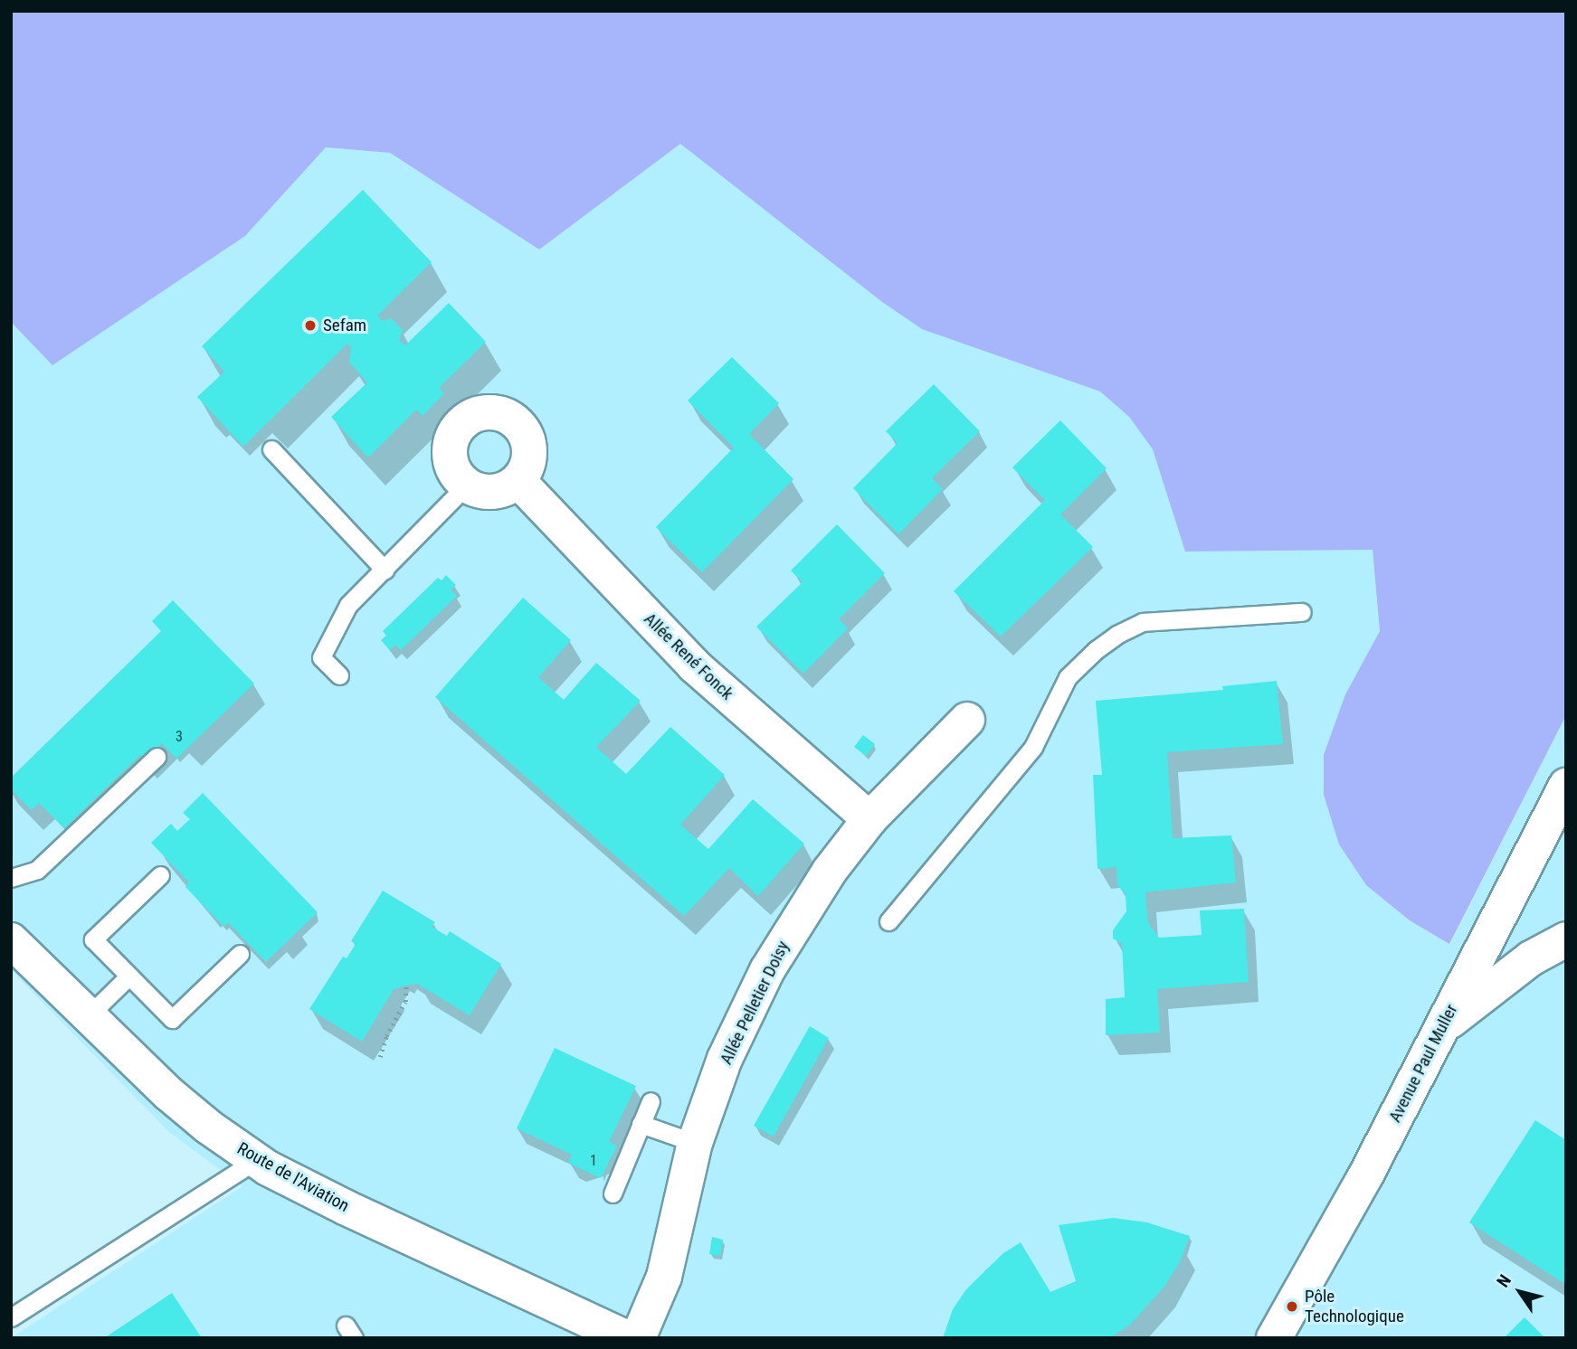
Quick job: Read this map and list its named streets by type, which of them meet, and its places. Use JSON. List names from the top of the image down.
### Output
{
  "streets": {
    "street": [
      "Allée René Fonck",
      "Allée Pelletier Doisy",
      "Avenue Paul Muller",
      "Route de l'Aviation"
    ]
  },
  "crossings": [
    ["Allée René Fonck", "Allée Pelletier Doisy"]
  ],
  "places": ["Sefam", "Pôle Technologique"],
  "house_numbers": ["3", "1"],
  "north": "top left"
}
